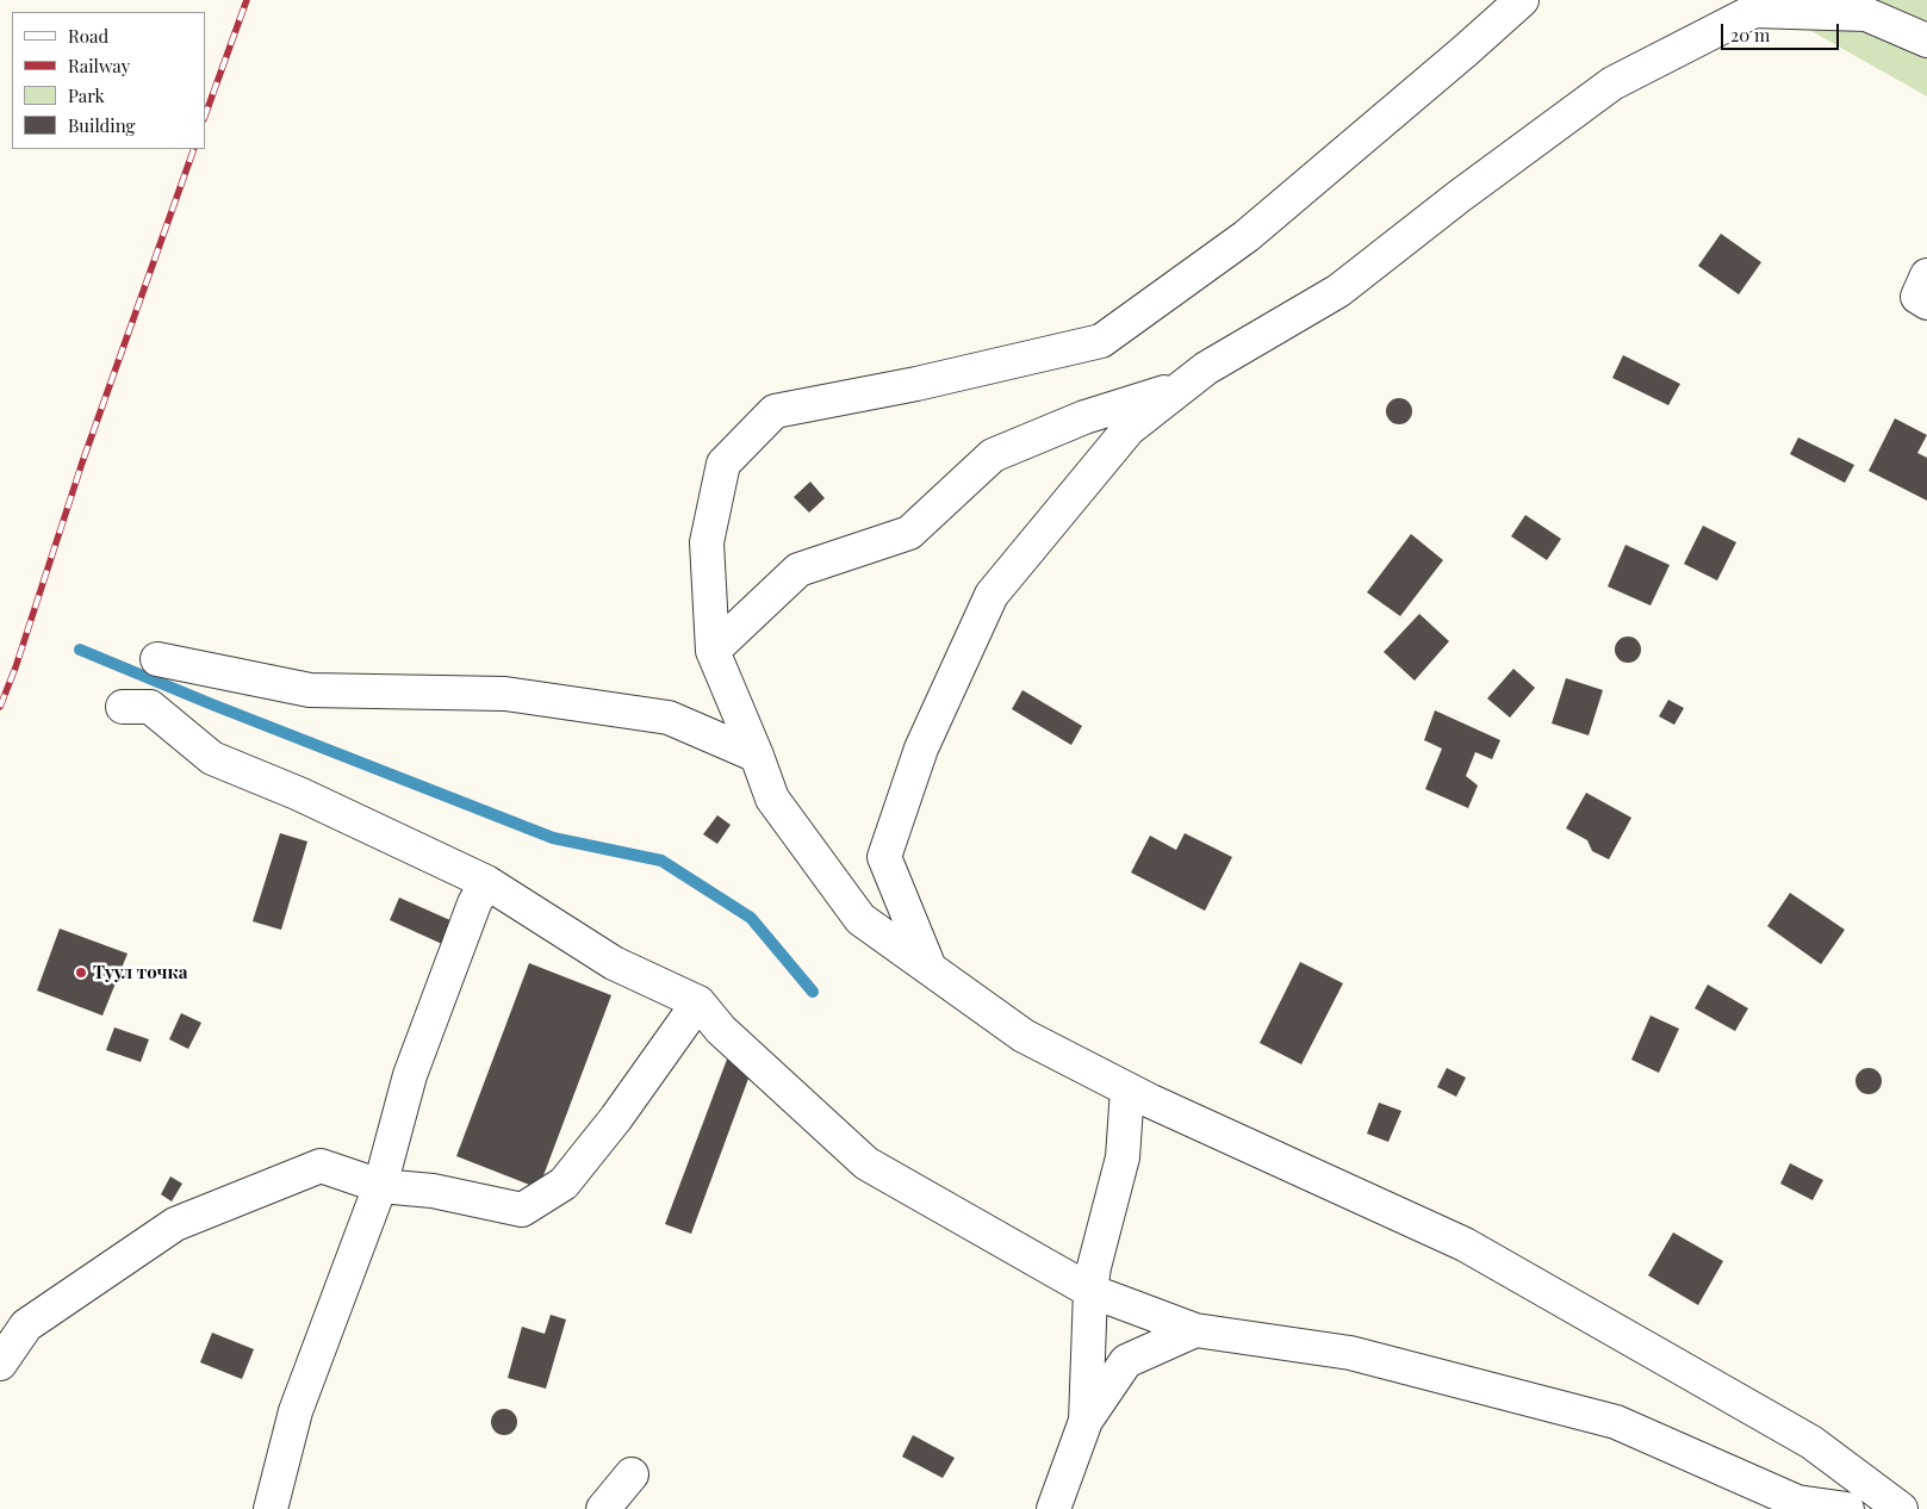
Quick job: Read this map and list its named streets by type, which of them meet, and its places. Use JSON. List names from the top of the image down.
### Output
{
  "places": ["Туул точка"],
  "legend": [
    "Road",
    "Railway",
    "Park",
    "Building"
  ],
  "scale_bar": "20 m"
}
